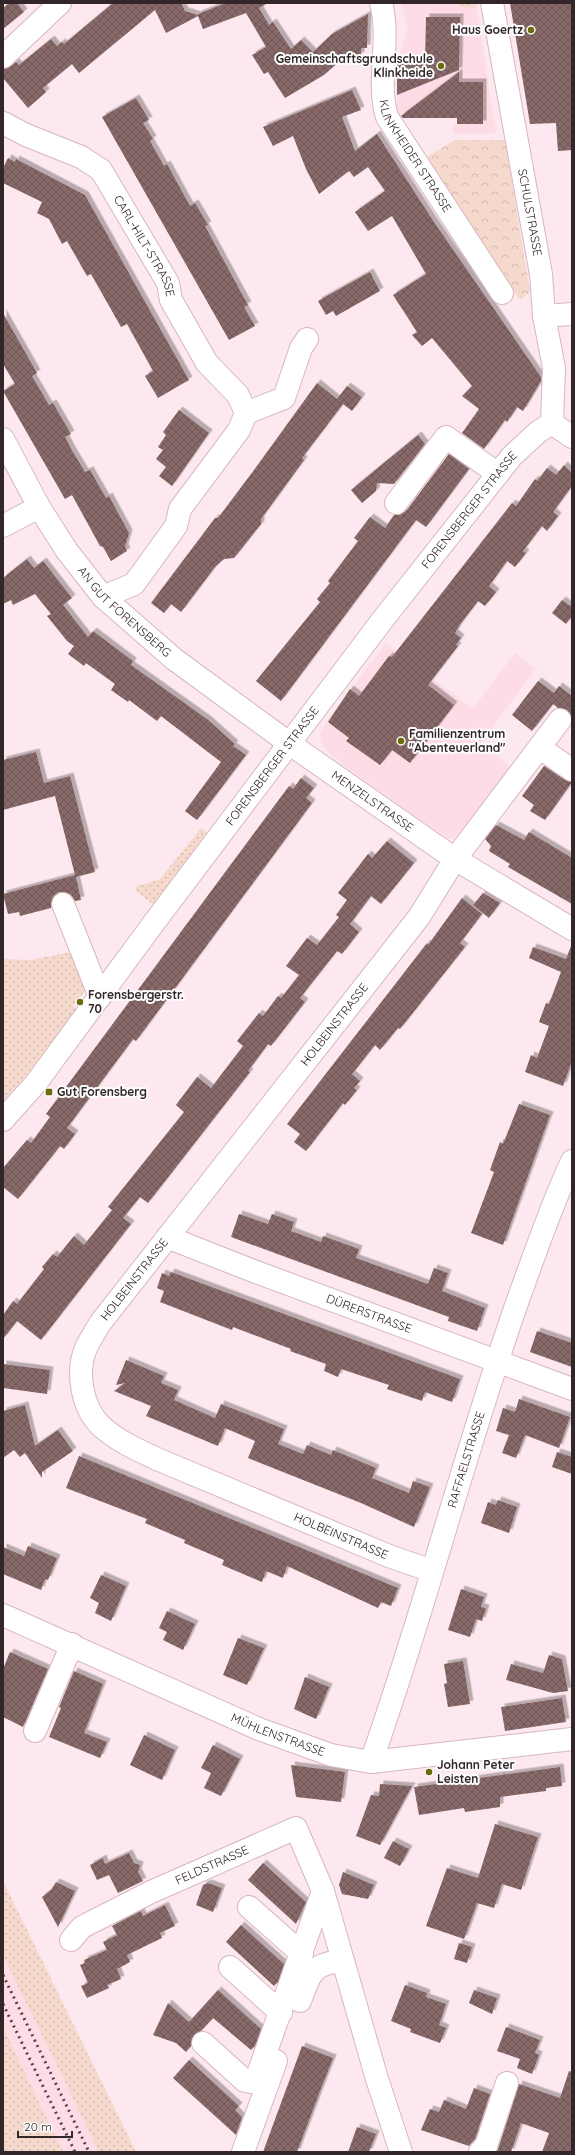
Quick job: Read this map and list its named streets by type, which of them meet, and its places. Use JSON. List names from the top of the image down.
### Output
{
  "streets": {
    "street": [
      "KLINKHEIDER STRASSE",
      "SCHULSTRASSE",
      "CARL-HILT-STRASSE",
      "FORENSBERGER STRASSE",
      "AN GUT FORENSBERG",
      "MENZELSTRASSE",
      "HOLBEINSTRASSE",
      "DÜRERSTRASSE",
      "RAFFAELSTRASSE",
      "MÜHLENSTRASSE",
      "FELDSTRASSE"
    ]
  },
  "crossings": [
    ["SCHULSTRASSE", "FORENSBERGER STRASSE"],
    ["FORENSBERGER STRASSE", "AN GUT FORENSBERG"],
    ["FORENSBERGER STRASSE", "MENZELSTRASSE"],
    ["AN GUT FORENSBERG", "MENZELSTRASSE"],
    ["MENZELSTRASSE", "HOLBEINSTRASSE"],
    ["HOLBEINSTRASSE", "DÜRERSTRASSE"],
    ["HOLBEINSTRASSE", "RAFFAELSTRASSE"],
    ["DÜRERSTRASSE", "RAFFAELSTRASSE"],
    ["RAFFAELSTRASSE", "MÜHLENSTRASSE"]
  ],
  "places": {
    "other": [
      "Haus Goertz",
      "Gemeinschaftsgrundschule Klinkheide",
      "Familienzentrum \"Abenteuerland\"",
      "Forensbergerstr. 70",
      "Johann Peter Leisten"
    ],
    "transit": ["Gut Forensberg"]
  },
  "scale_bar": "20 m"
}
